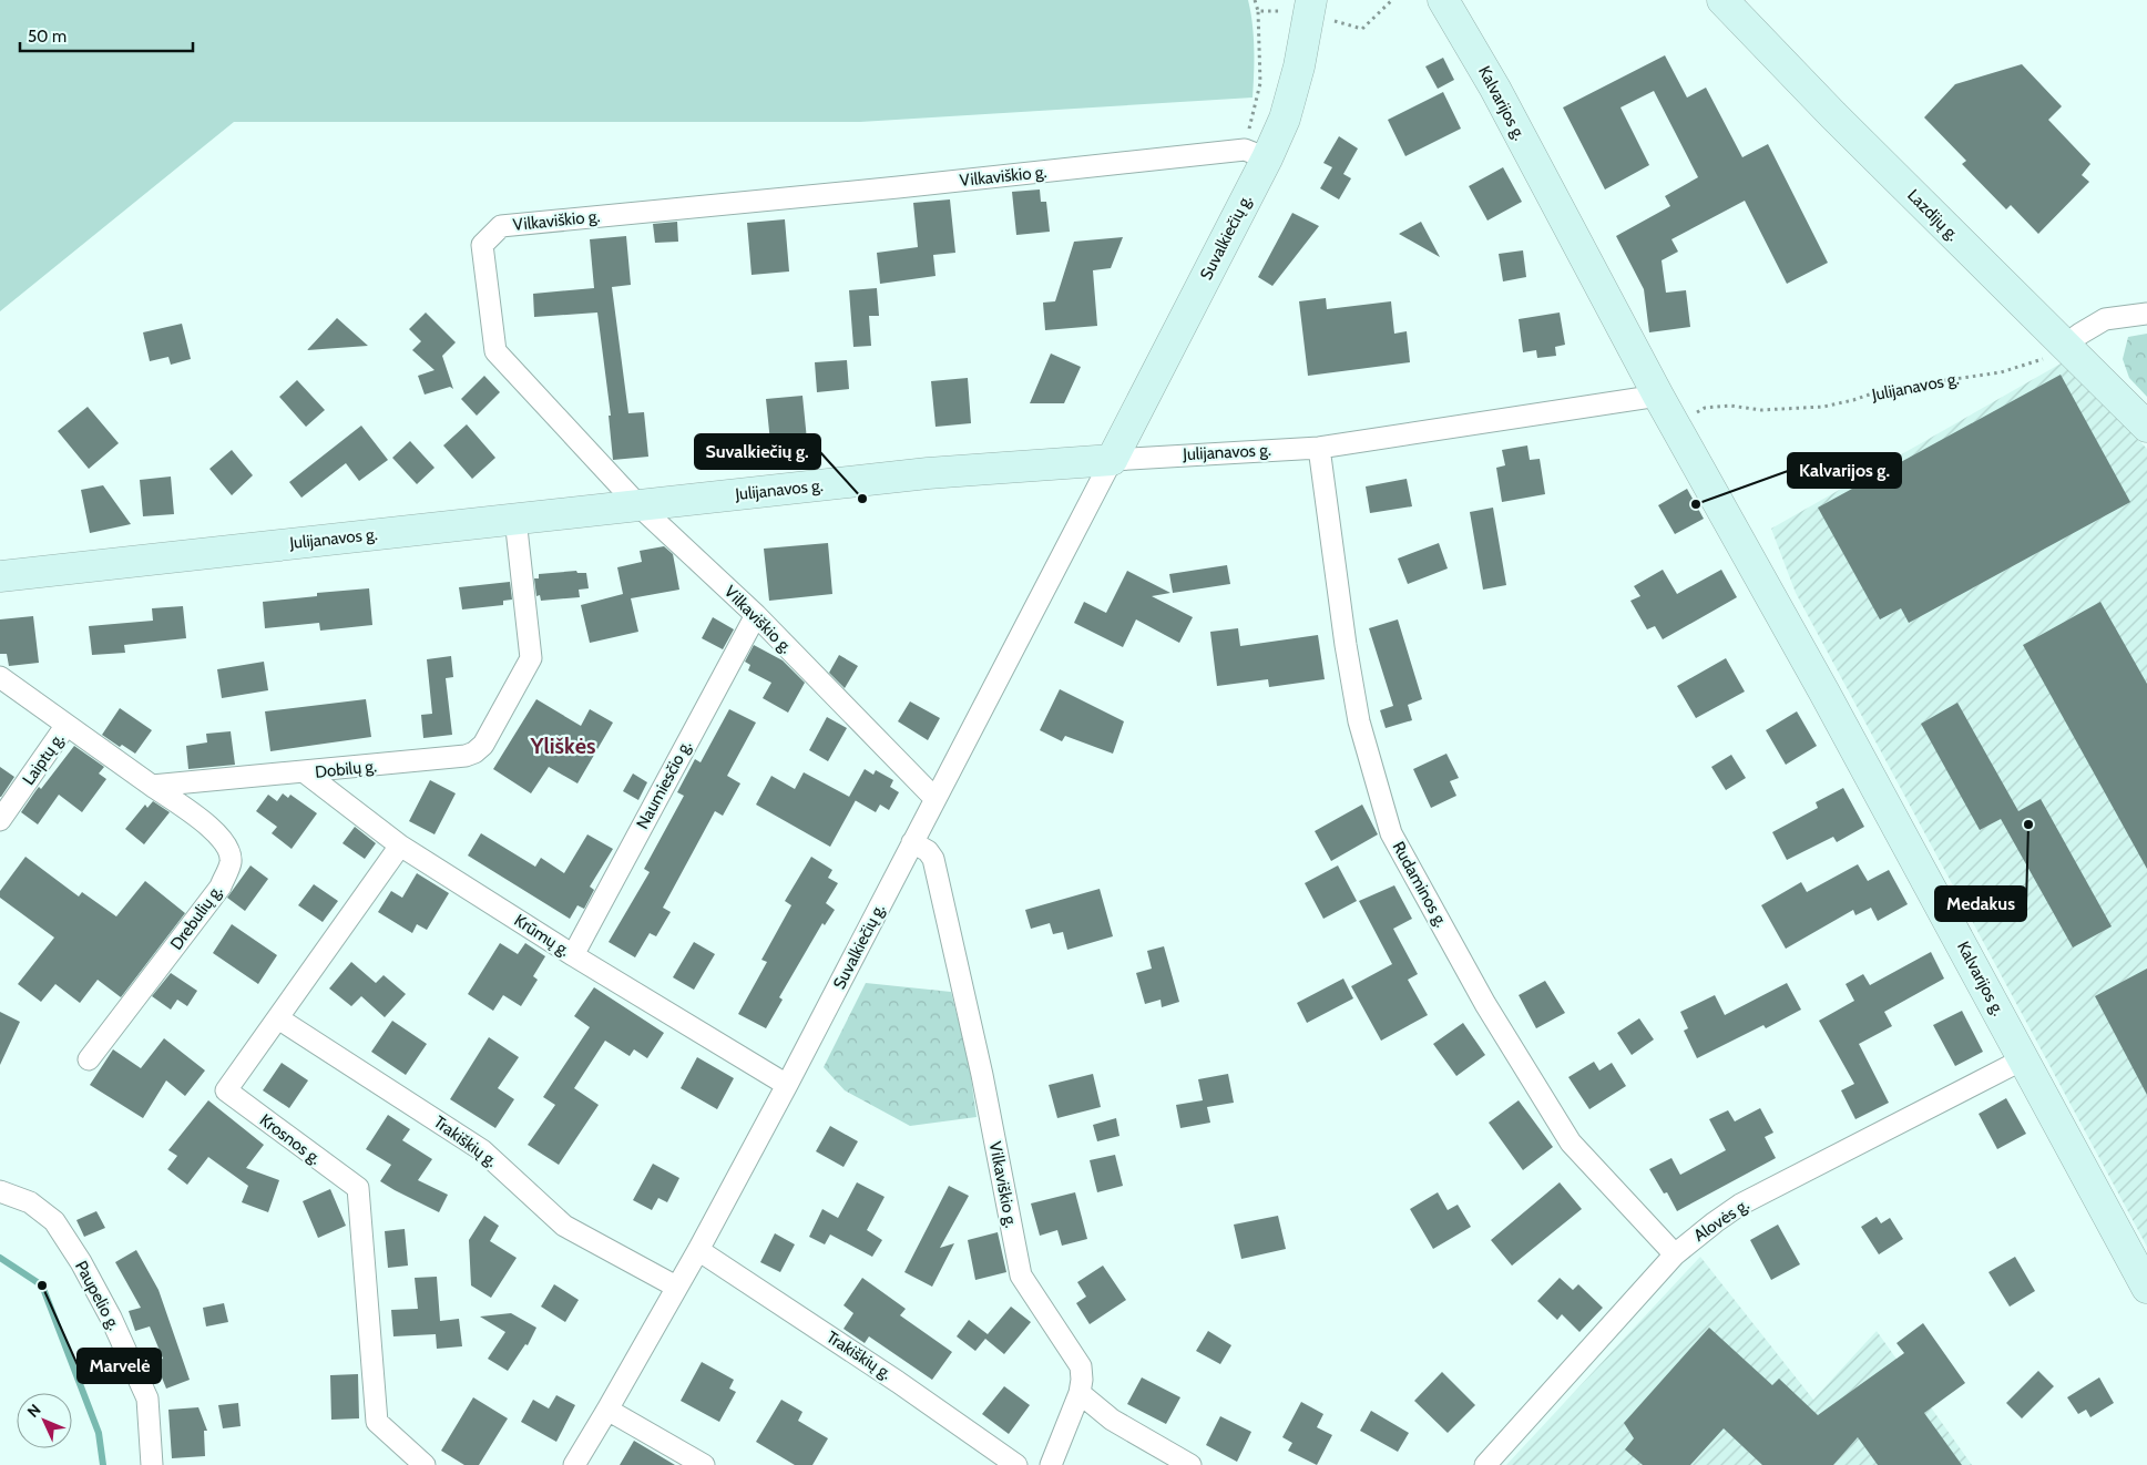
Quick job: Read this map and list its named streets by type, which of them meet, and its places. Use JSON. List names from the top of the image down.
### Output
{
  "streets": {
    "main road": [
      "Kalvarijos g.",
      "Lazdijų g.",
      "Suvalkiečių g.",
      "Julijanavos g."
    ],
    "street": [
      "Vilkaviškio g.",
      "Laiptų g.",
      "Dobilų g.",
      "Naumiesčio g.",
      "Rudaminos g.",
      "Drebulių g.",
      "Krūmų g.",
      "Krosnos g.",
      "Trakiškių g.",
      "Alovės g.",
      "Paupelio g."
    ]
  },
  "crossings": [
    ["Kalvarijos g.", "Julijanavos g."],
    ["Kalvarijos g.", "Alovės g."],
    ["Vilkaviškio g.", "Suvalkiečių g."],
    ["Vilkaviškio g.", "Julijanavos g."],
    ["Vilkaviškio g.", "Naumiesčio g."],
    ["Lazdijų g.", "Julijanavos g."],
    ["Suvalkiečių g.", "Julijanavos g."],
    ["Suvalkiečių g.", "Krūmų g."],
    ["Suvalkiečių g.", "Trakiškių g."],
    ["Julijanavos g.", "Dobilų g."],
    ["Julijanavos g.", "Rudaminos g."],
    ["Dobilų g.", "Drebulių g."],
    ["Dobilų g.", "Krūmų g."],
    ["Naumiesčio g.", "Krūmų g."],
    ["Rudaminos g.", "Alovės g."],
    ["Krūmų g.", "Krosnos g."],
    ["Krosnos g.", "Trakiškių g."]
  ],
  "districts": ["Yliškės"],
  "places": [
    "Suvalkiečių g.",
    "Kalvarijos g.",
    "Medakus",
    "Marvelė"
  ],
  "scale_bar": "50 m",
  "north": "top left"
}
